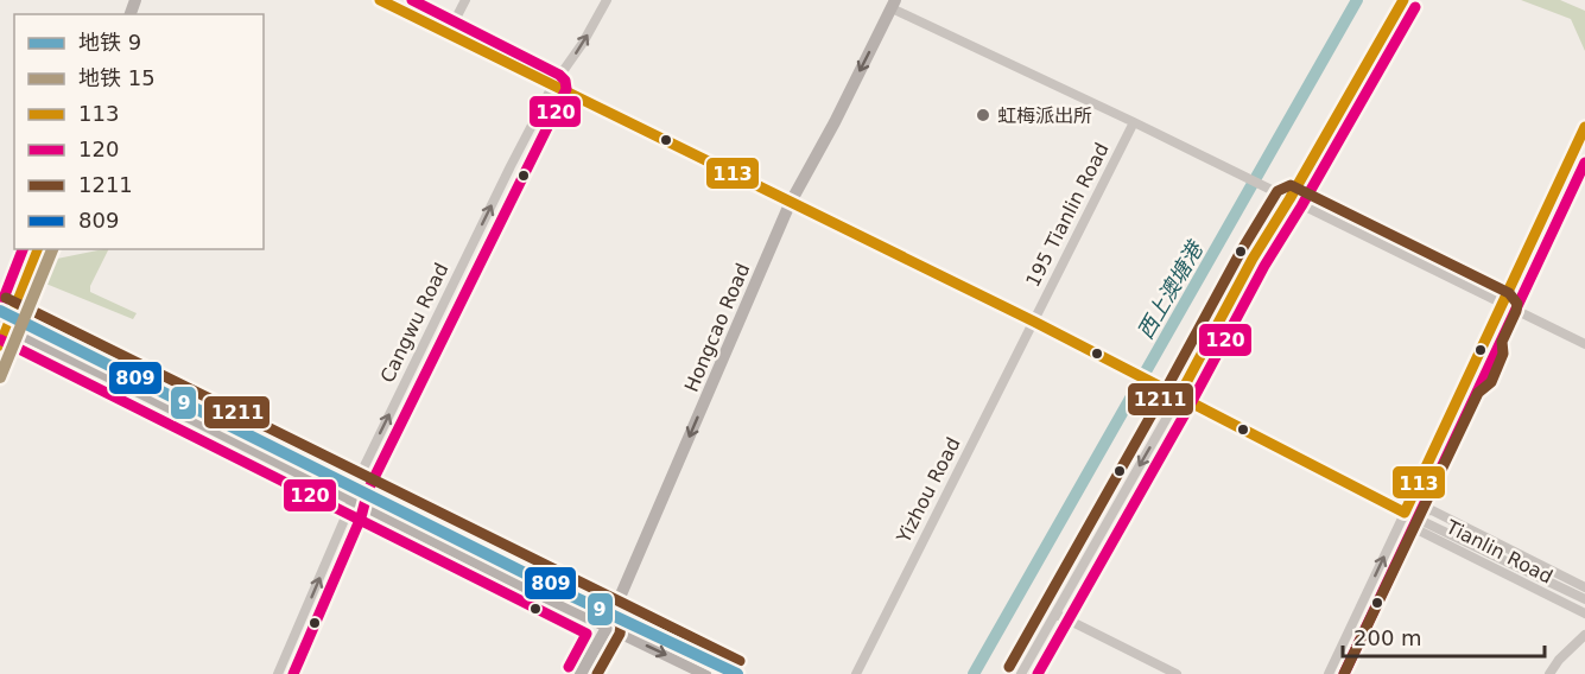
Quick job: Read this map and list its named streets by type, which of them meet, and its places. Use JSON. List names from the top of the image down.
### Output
{
  "streets": {
    "main road": ["Hongcao Road"],
    "street": [
      "195 Tianlin Road",
      "Cangwu Road",
      "Yizhou Road",
      "Tianlin Road"
    ]
  },
  "crossings": [
    ["195 Tianlin Road", "Yizhou Road"],
    ["195 Tianlin Road", "Tianlin Road"],
    ["Cangwu Road", "Tianlin Road"],
    ["Hongcao Road", "Tianlin Road"],
    ["Yizhou Road", "Tianlin Road"]
  ],
  "one_way": ["Cangwu Road", "Hongcao Road"],
  "water": ["西上澳塘港"],
  "places": ["虹梅派出所"],
  "lines": [
    "transit line 113",
    "transit line 120",
    "transit line 1211",
    "metro line 15",
    "metro line 9",
    "transit line 809"
  ],
  "legend": [
    "地铁 9",
    "地铁 15",
    "113",
    "120",
    "1211",
    "809"
  ],
  "scale_bar": "200 m"
}
